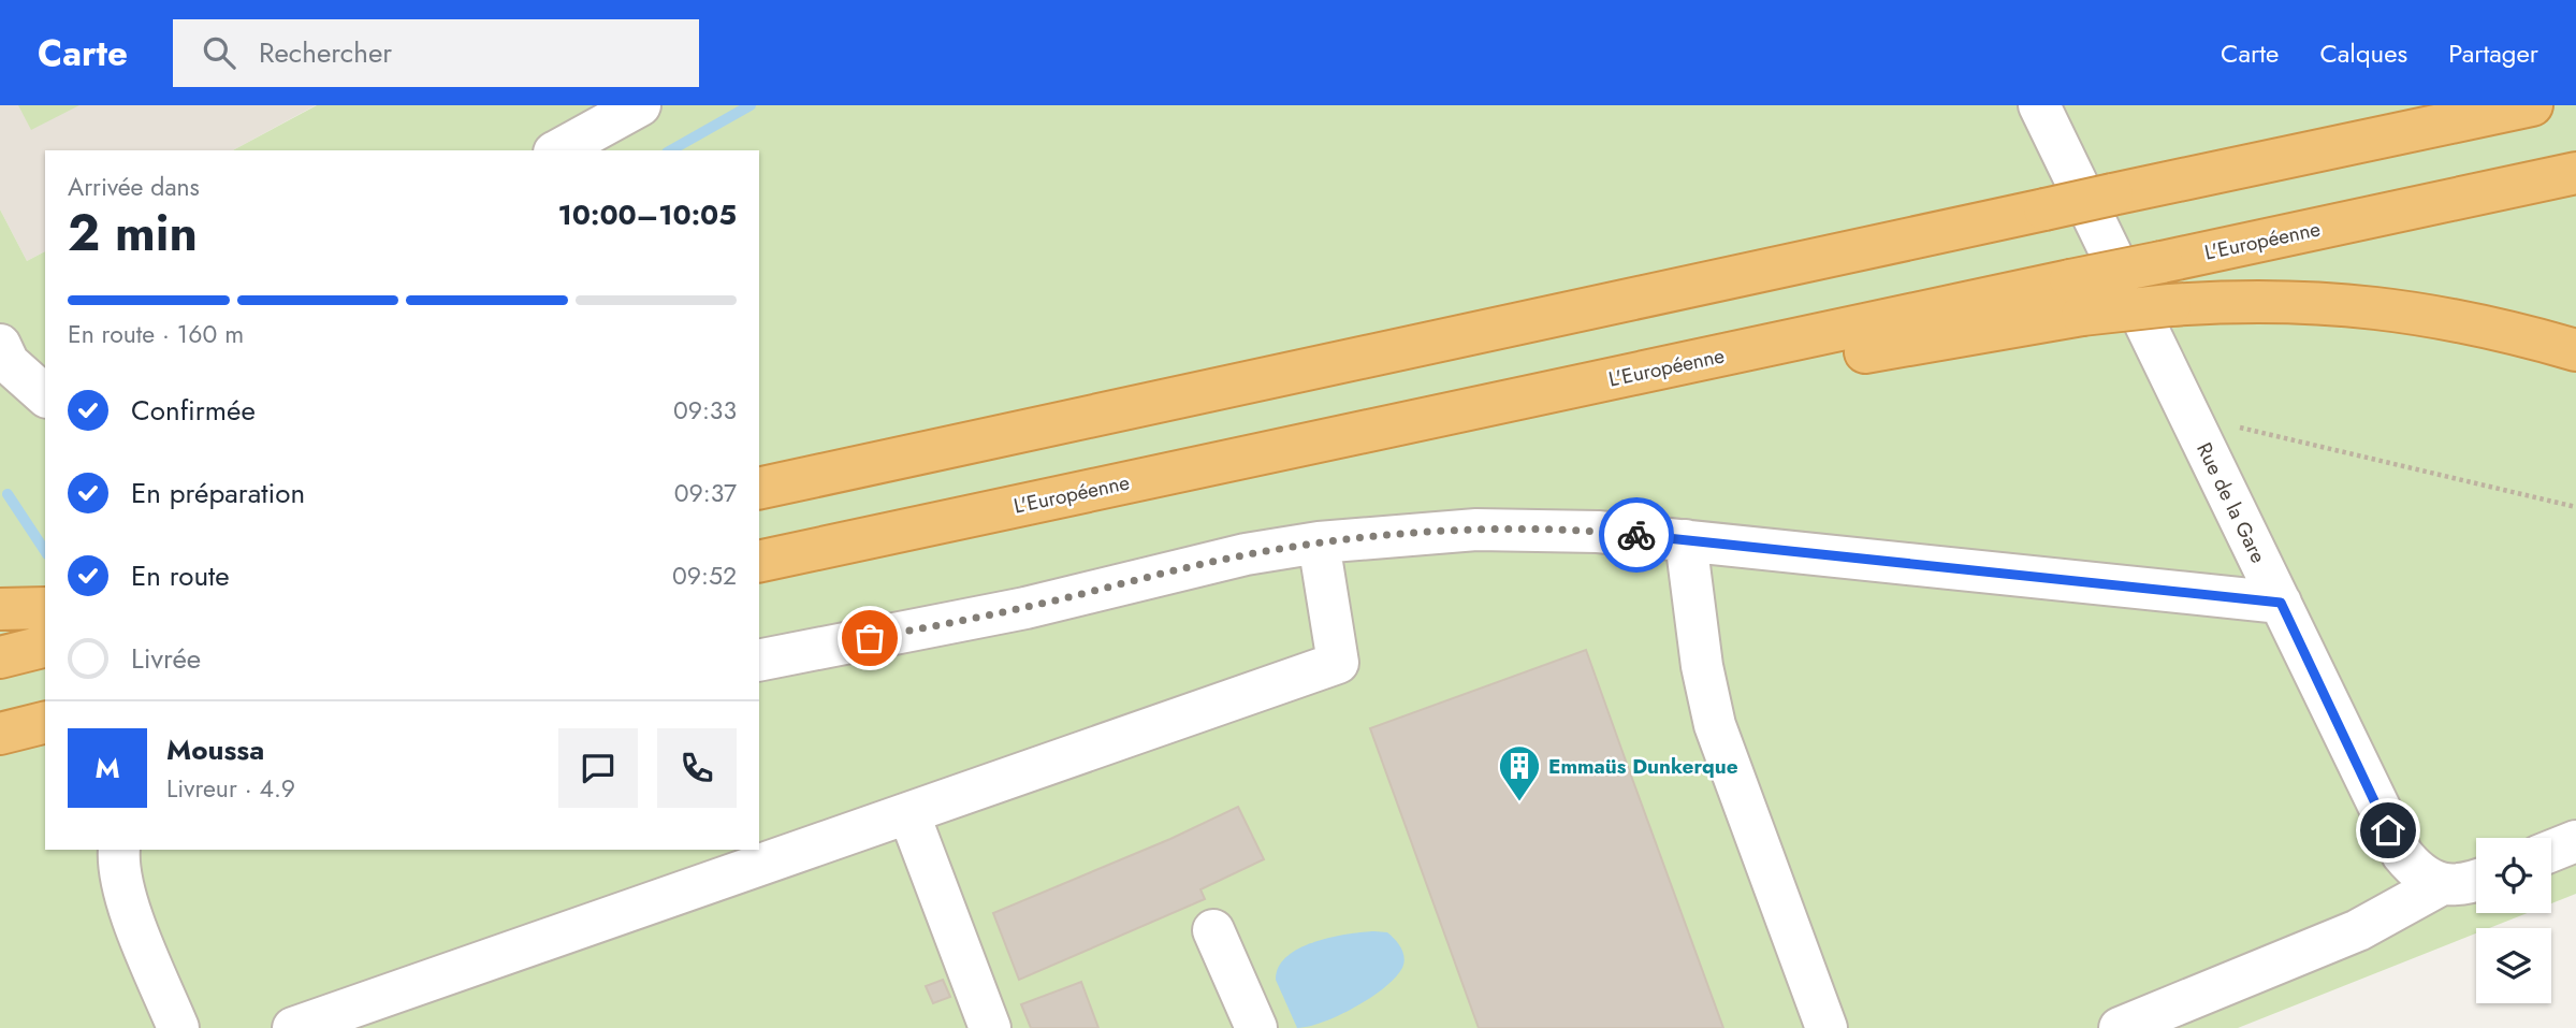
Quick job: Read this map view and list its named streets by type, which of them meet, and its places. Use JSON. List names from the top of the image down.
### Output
{
  "streets": {
    "highway": ["L'Européenne"],
    "street": ["Rue de la Gare"]
  },
  "places": {
    "building": ["Emmaüs Dunkerque"]
  },
  "page": {
    "header": "Carte",
    "search": "Rechercher",
    "nav": ["Carte", "Calques", "Partager"],
    "heading": ["2 min", "Arrivée dans", "10:00–10:05"],
    "panel": ["Moussa", "Livreur · 4.9"],
    "bar": "En route · 160 m",
    "list": [
      ["Confirmée", "09:33"],
      ["En préparation", "09:37"],
      ["En route", "09:52"],
      "Livrée"
    ],
    "round": "M"
  }
}
